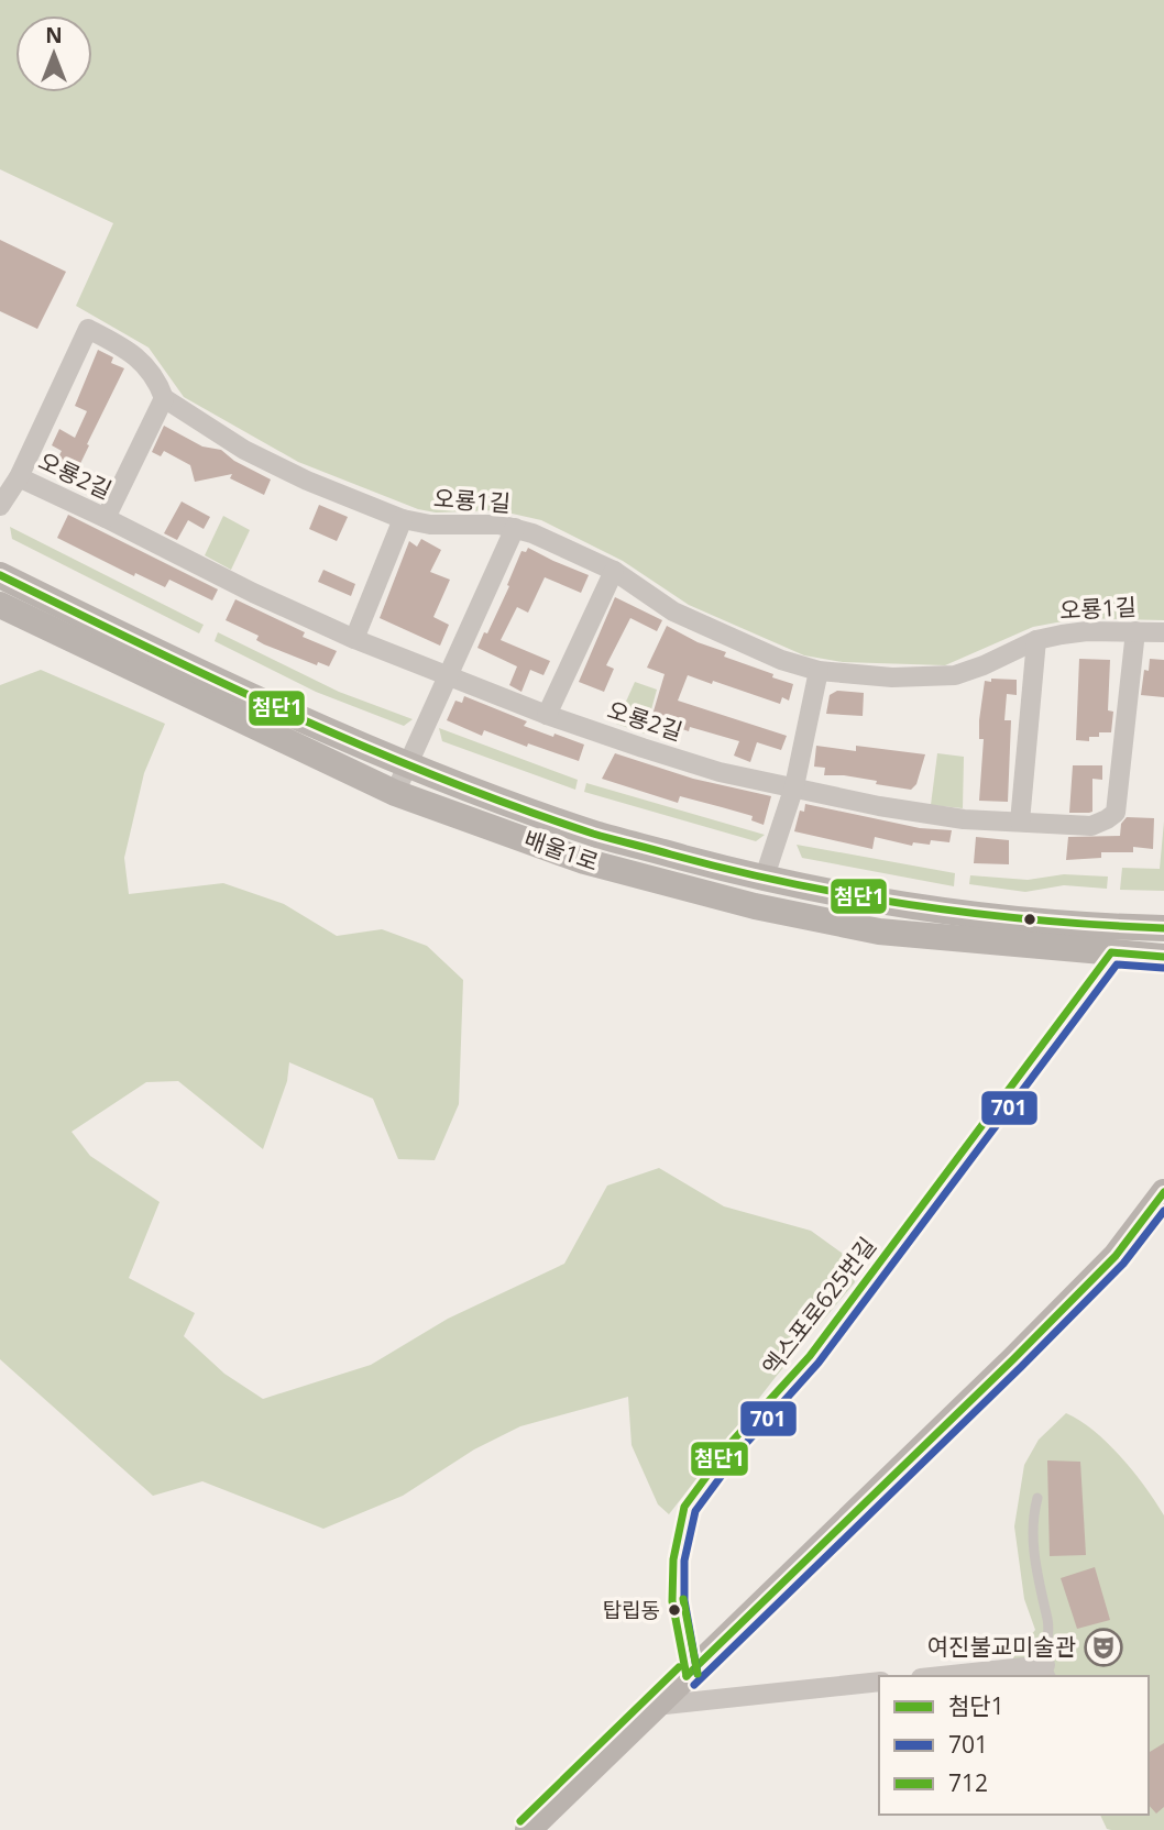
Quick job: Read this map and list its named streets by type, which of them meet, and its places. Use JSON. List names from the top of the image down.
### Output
{
  "streets": {
    "main road": ["배울1로"],
    "street": ["오룡2길", "오룡1길"],
    "lane": ["엑스포로625번길"]
  },
  "crossings": [
    ["오룡2길", "오룡1길"],
    ["배울1로", "엑스포로625번길"]
  ],
  "places": {
    "other": ["탑립동"],
    "theatre": ["여진불교미술관"]
  },
  "lines": ["transit line 첨단1", "transit line 701", "transit line 712"],
  "legend": ["첨단1", "701", "712"],
  "north": "top"
}
